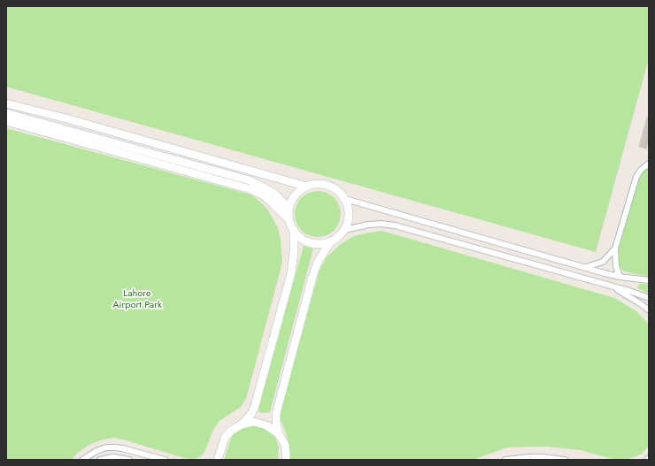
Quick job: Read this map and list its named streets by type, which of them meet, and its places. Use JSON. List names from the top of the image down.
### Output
{
  "parks": ["Lahore Airport Park"]
}
